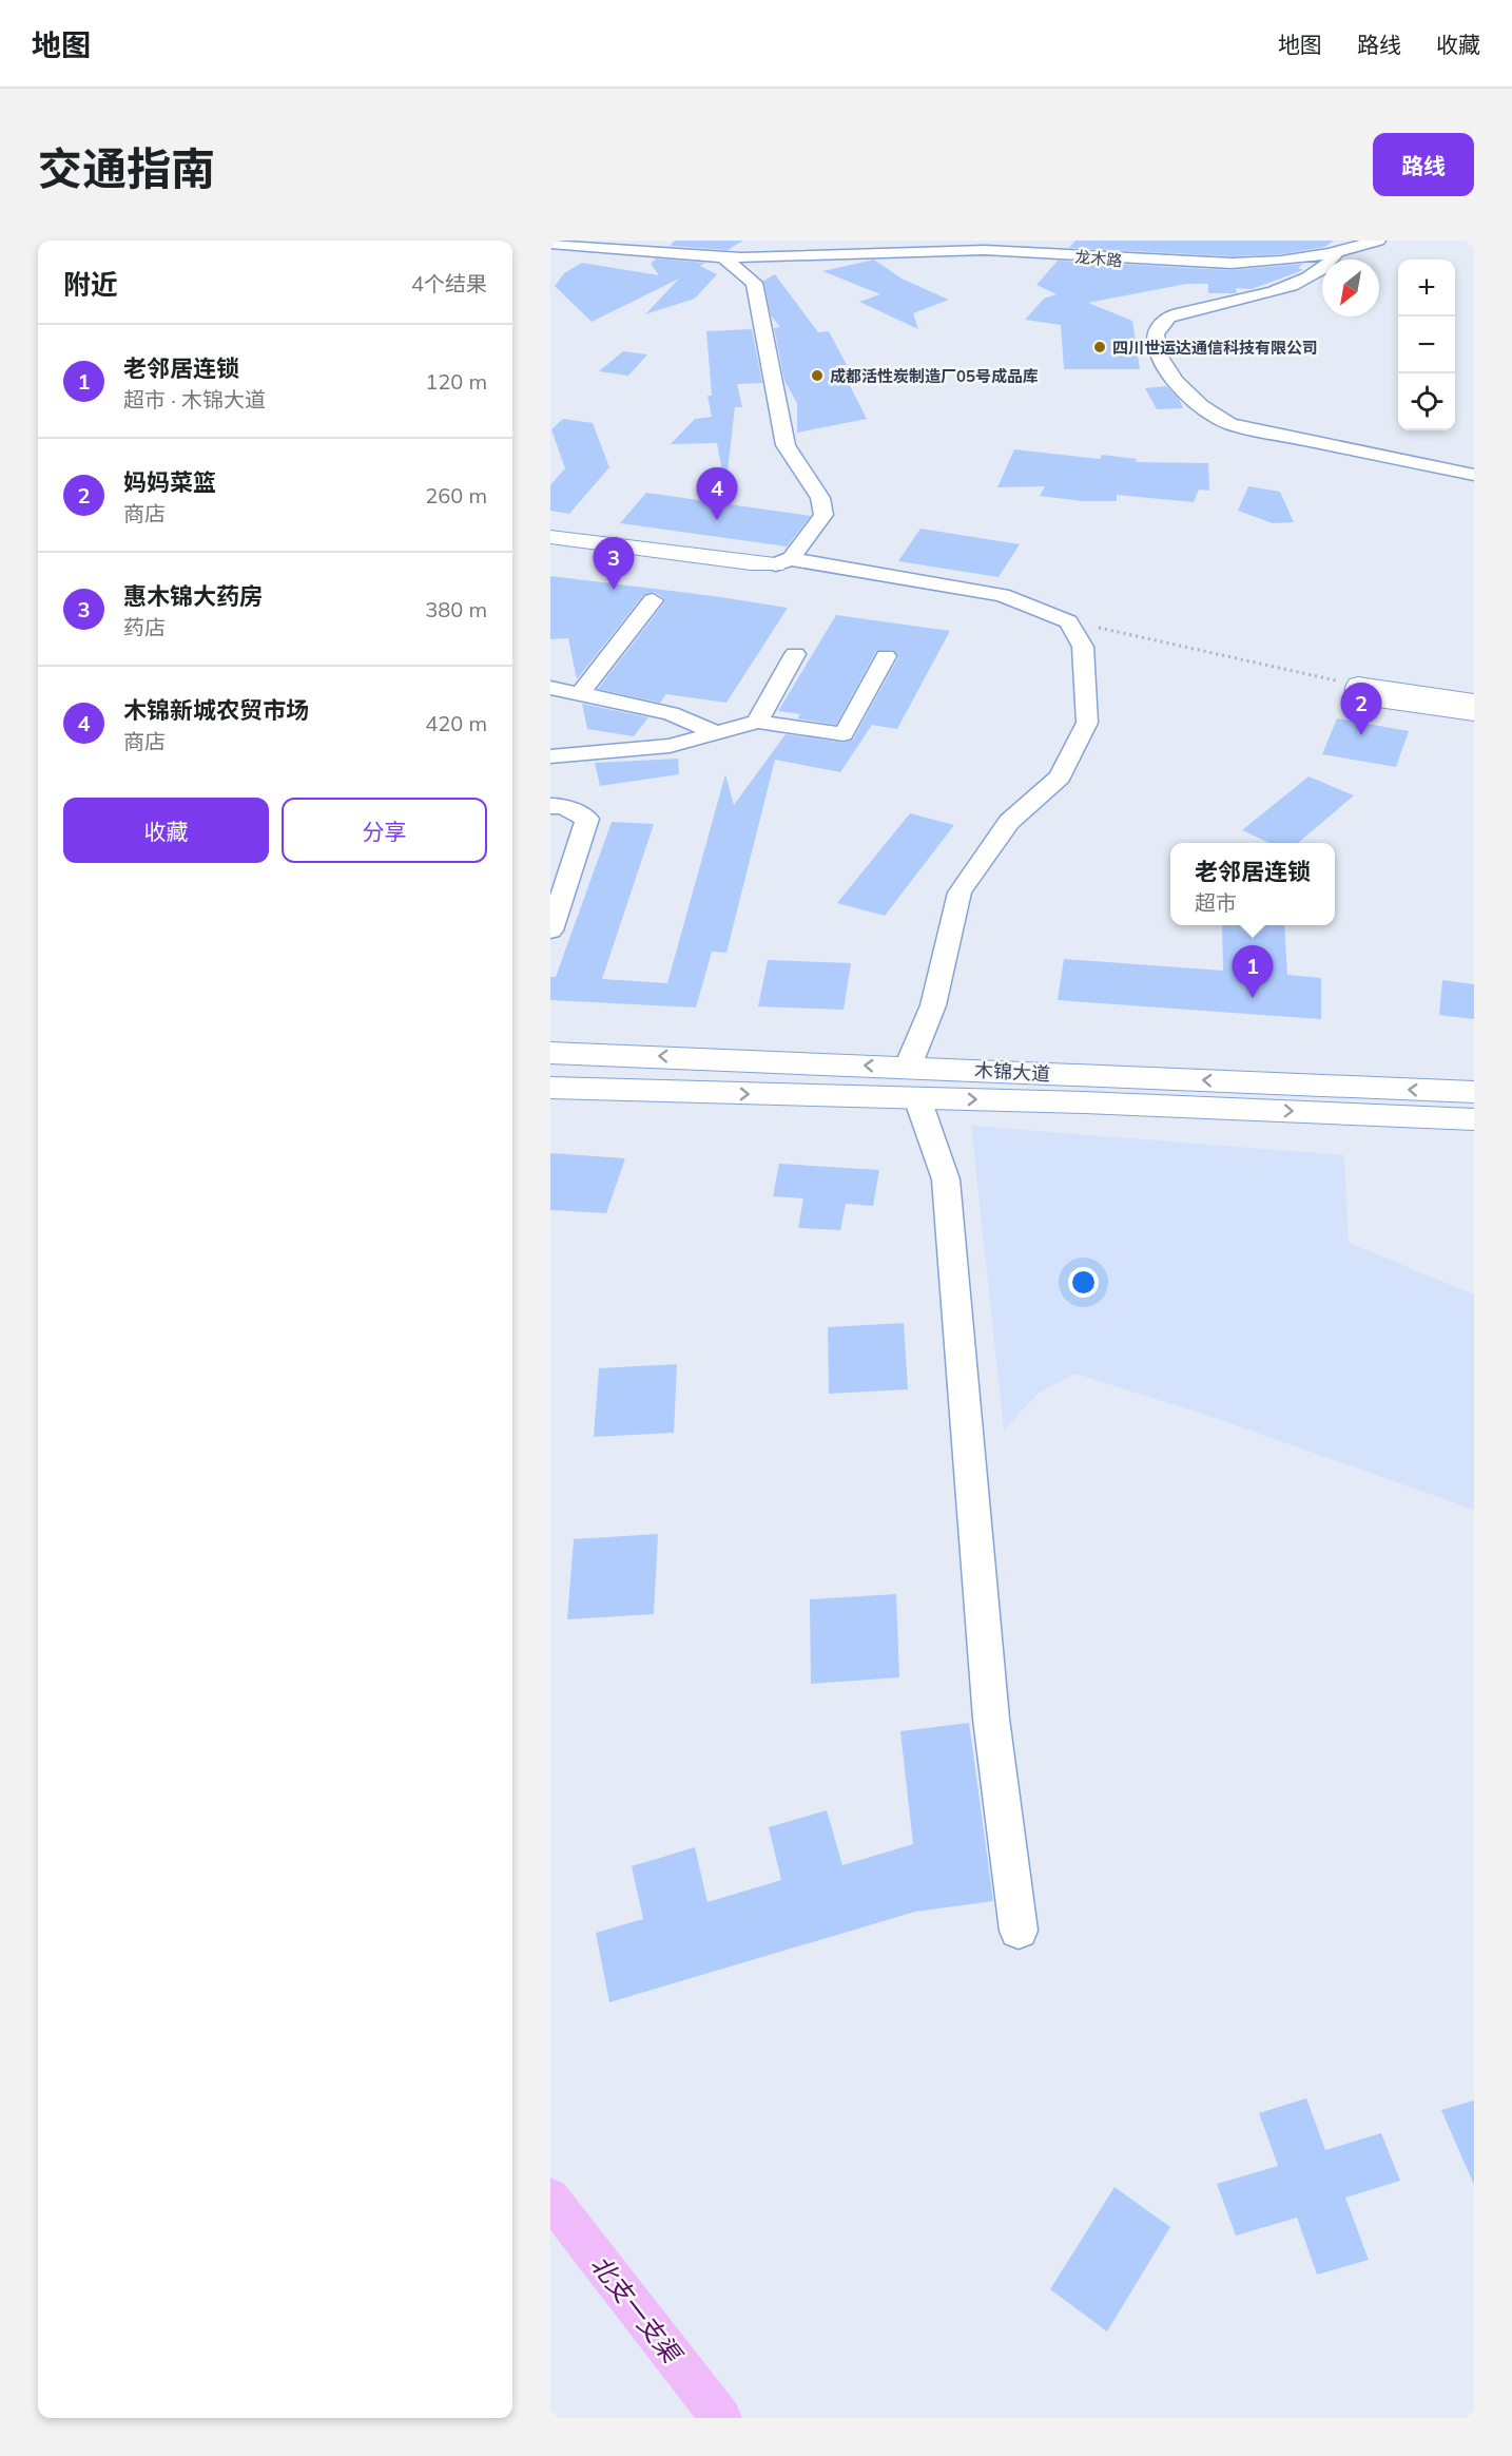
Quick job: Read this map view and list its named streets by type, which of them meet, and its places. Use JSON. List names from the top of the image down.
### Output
{
  "streets": {
    "street": ["龙木路", "木锦大道"]
  },
  "water": ["北支一支渠"],
  "places": ["四川世运达通信科技有限公司", "成都活性炭制造厂05号成品库"],
  "north": "bottom left",
  "page": {
    "header": "地图",
    "nav": ["地图", "路线", "收藏"],
    "title": "交通指南",
    "buttons": [
      "路线",
      ["收藏", "分享"]
    ],
    "heading": ["附近", "4个结果"],
    "map_buttons": ["+", "−"],
    "list": [
      {
        "mark": "1",
        "name": "老邻居连锁",
        "note": "超市 · 木锦大道",
        "value": "120 m"
      },
      {
        "mark": "2",
        "name": "妈妈菜篮",
        "note": "商店",
        "value": "260 m"
      },
      {
        "mark": "3",
        "name": "惠木锦大药房",
        "note": "药店",
        "value": "380 m"
      },
      {
        "mark": "4",
        "name": "木锦新城农贸市场",
        "note": "商店",
        "value": "420 m"
      }
    ],
    "pins": [
      "4",
      "3",
      "2",
      "1"
    ],
    "popup": ["老邻居连锁", "超市"]
  }
}
